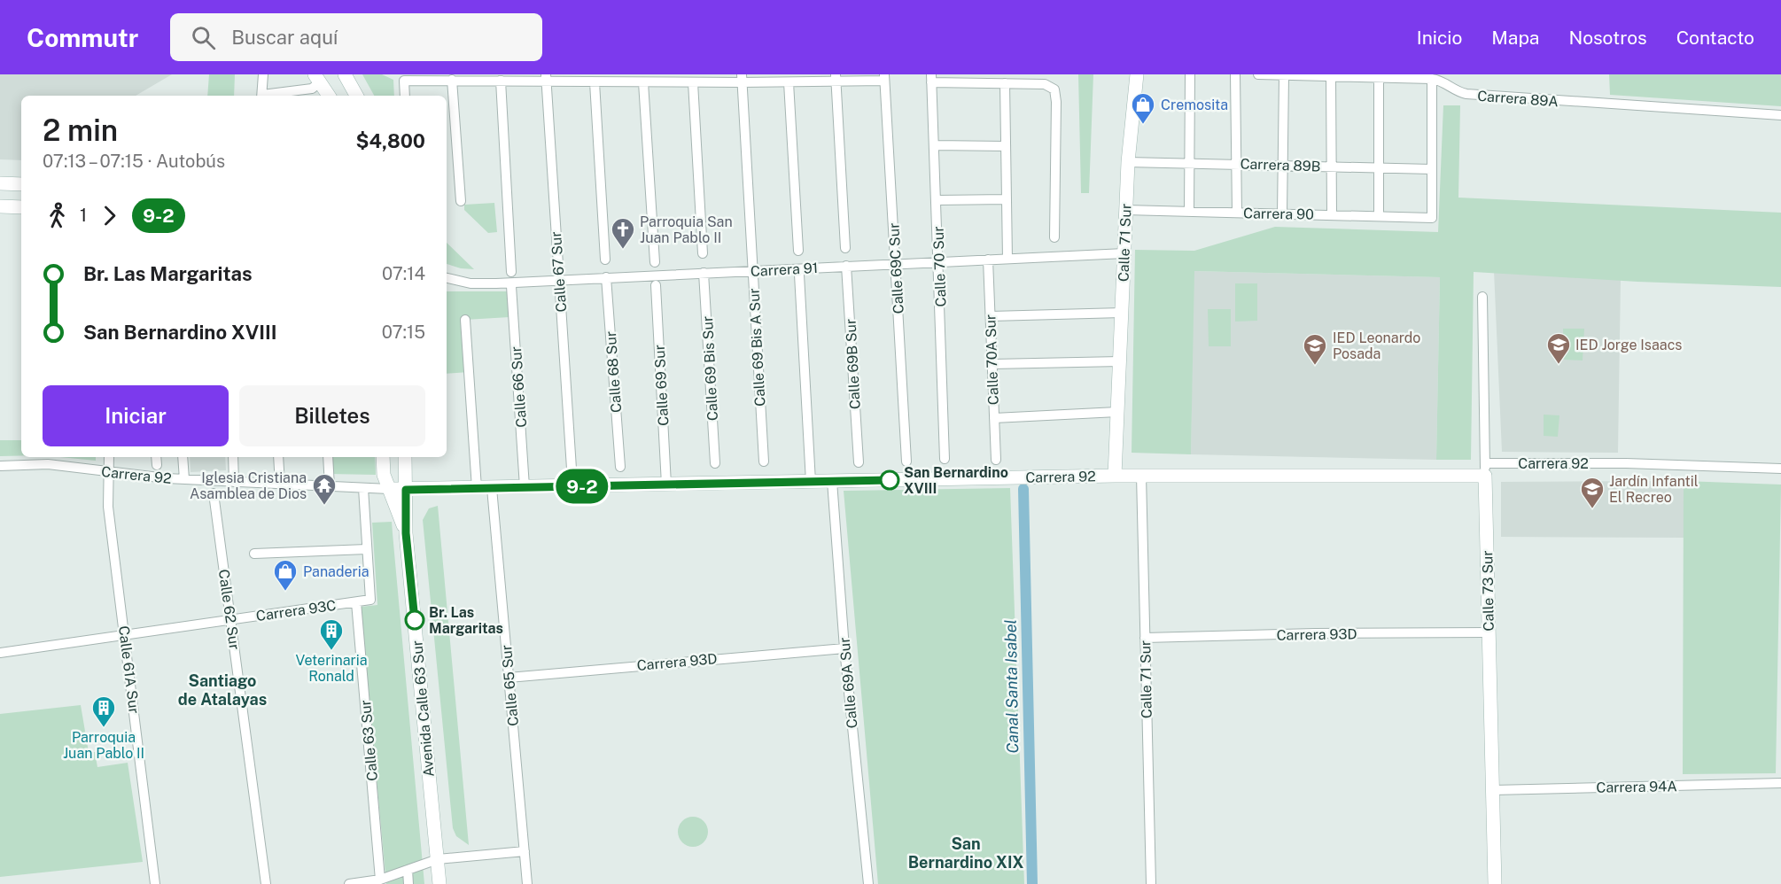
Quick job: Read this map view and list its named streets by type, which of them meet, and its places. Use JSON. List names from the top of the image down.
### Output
{
  "streets": {
    "street": [
      "Carrera 89A",
      "Carrera 89B",
      "Carrera 90",
      "Calle 71 Sur",
      "Calle 70 Sur",
      "Calle 69C Sur",
      "Carrera 91",
      "Calle 67 Sur",
      "Calle 69 Bis A Sur",
      "Calle 70A Sur",
      "Calle 69B Sur",
      "Calle 69 Bis Sur",
      "Calle 68 Sur",
      "Calle 69 Sur",
      "Calle 66 Sur",
      "Carrera 92",
      "Calle 73 Sur",
      "Calle 62 Sur",
      "Carrera 93C",
      "Carrera 93D",
      "Calle 61A Sur",
      "Calle 69A Sur",
      "Calle 65 Sur",
      "Avenida Calle 63 Sur",
      "Calle 63 Sur",
      "Carrera 94A"
    ]
  },
  "crossings": [
    ["Carrera 89B", "Carrera 90"],
    ["Carrera 89B", "Calle 71 Sur"],
    ["Carrera 90", "Calle 71 Sur"],
    ["Calle 71 Sur", "Carrera 91"],
    ["Calle 71 Sur", "Carrera 92"],
    ["Calle 71 Sur", "Carrera 93D"],
    ["Calle 70 Sur", "Carrera 91"],
    ["Calle 69C Sur", "Carrera 91"],
    ["Carrera 91", "Calle 67 Sur"],
    ["Carrera 91", "Calle 69 Bis A Sur"],
    ["Carrera 91", "Calle 70A Sur"],
    ["Carrera 91", "Calle 69B Sur"],
    ["Carrera 91", "Calle 69 Bis Sur"],
    ["Carrera 91", "Calle 68 Sur"],
    ["Calle 69 Sur", "Carrera 92"],
    ["Calle 66 Sur", "Carrera 92"],
    ["Carrera 92", "Calle 73 Sur"],
    ["Carrera 92", "Calle 61A Sur"],
    ["Carrera 92", "Calle 69A Sur"],
    ["Carrera 92", "Calle 65 Sur"],
    ["Carrera 92", "Avenida Calle 63 Sur"],
    ["Calle 73 Sur", "Carrera 93D"],
    ["Calle 73 Sur", "Carrera 94A"],
    ["Calle 62 Sur", "Carrera 93C"],
    ["Carrera 93C", "Calle 61A Sur"],
    ["Carrera 93C", "Calle 63 Sur"],
    ["Carrera 93D", "Calle 69A Sur"],
    ["Carrera 93D", "Calle 65 Sur"]
  ],
  "districts": ["Santiago de Atalayas", "San Bernardino XIX"],
  "water": ["Canal Santa Isabel"],
  "places": {
    "shop": ["Cremosita", "Panaderia"],
    "church": ["Parroquia San Juan Pablo II"],
    "school or university": ["IED Jorge Isaacs", "IED Leonardo Posada", "Jardín Infantil El Recreo"],
    "other": ["San Bernardino XVIII", "Br. Las Margaritas"],
    "temple": ["Iglesia Cristiana Asamblea de Dios"],
    "building": ["Veterinaria Ronald", "Parroquia Juan Pablo II"]
  },
  "lines": ["bus line 9-2"],
  "page": {
    "header": "Commutr",
    "search": "Buscar aquí",
    "nav": [
      "Inicio",
      "Mapa",
      "Nosotros",
      "Contacto"
    ],
    "on_map": "9-2",
    "heading": ["2 min", "07:13 – 07:15 · Autobús", "$4,800"],
    "legs": ["1", "9-2"],
    "list": [
      {
        "name": "Br. Las Margaritas",
        "value": "07:14"
      },
      {
        "name": "San Bernardino XVIII",
        "value": "07:15"
      }
    ],
    "buttons": ["Iniciar", "Billetes"]
  }
}
